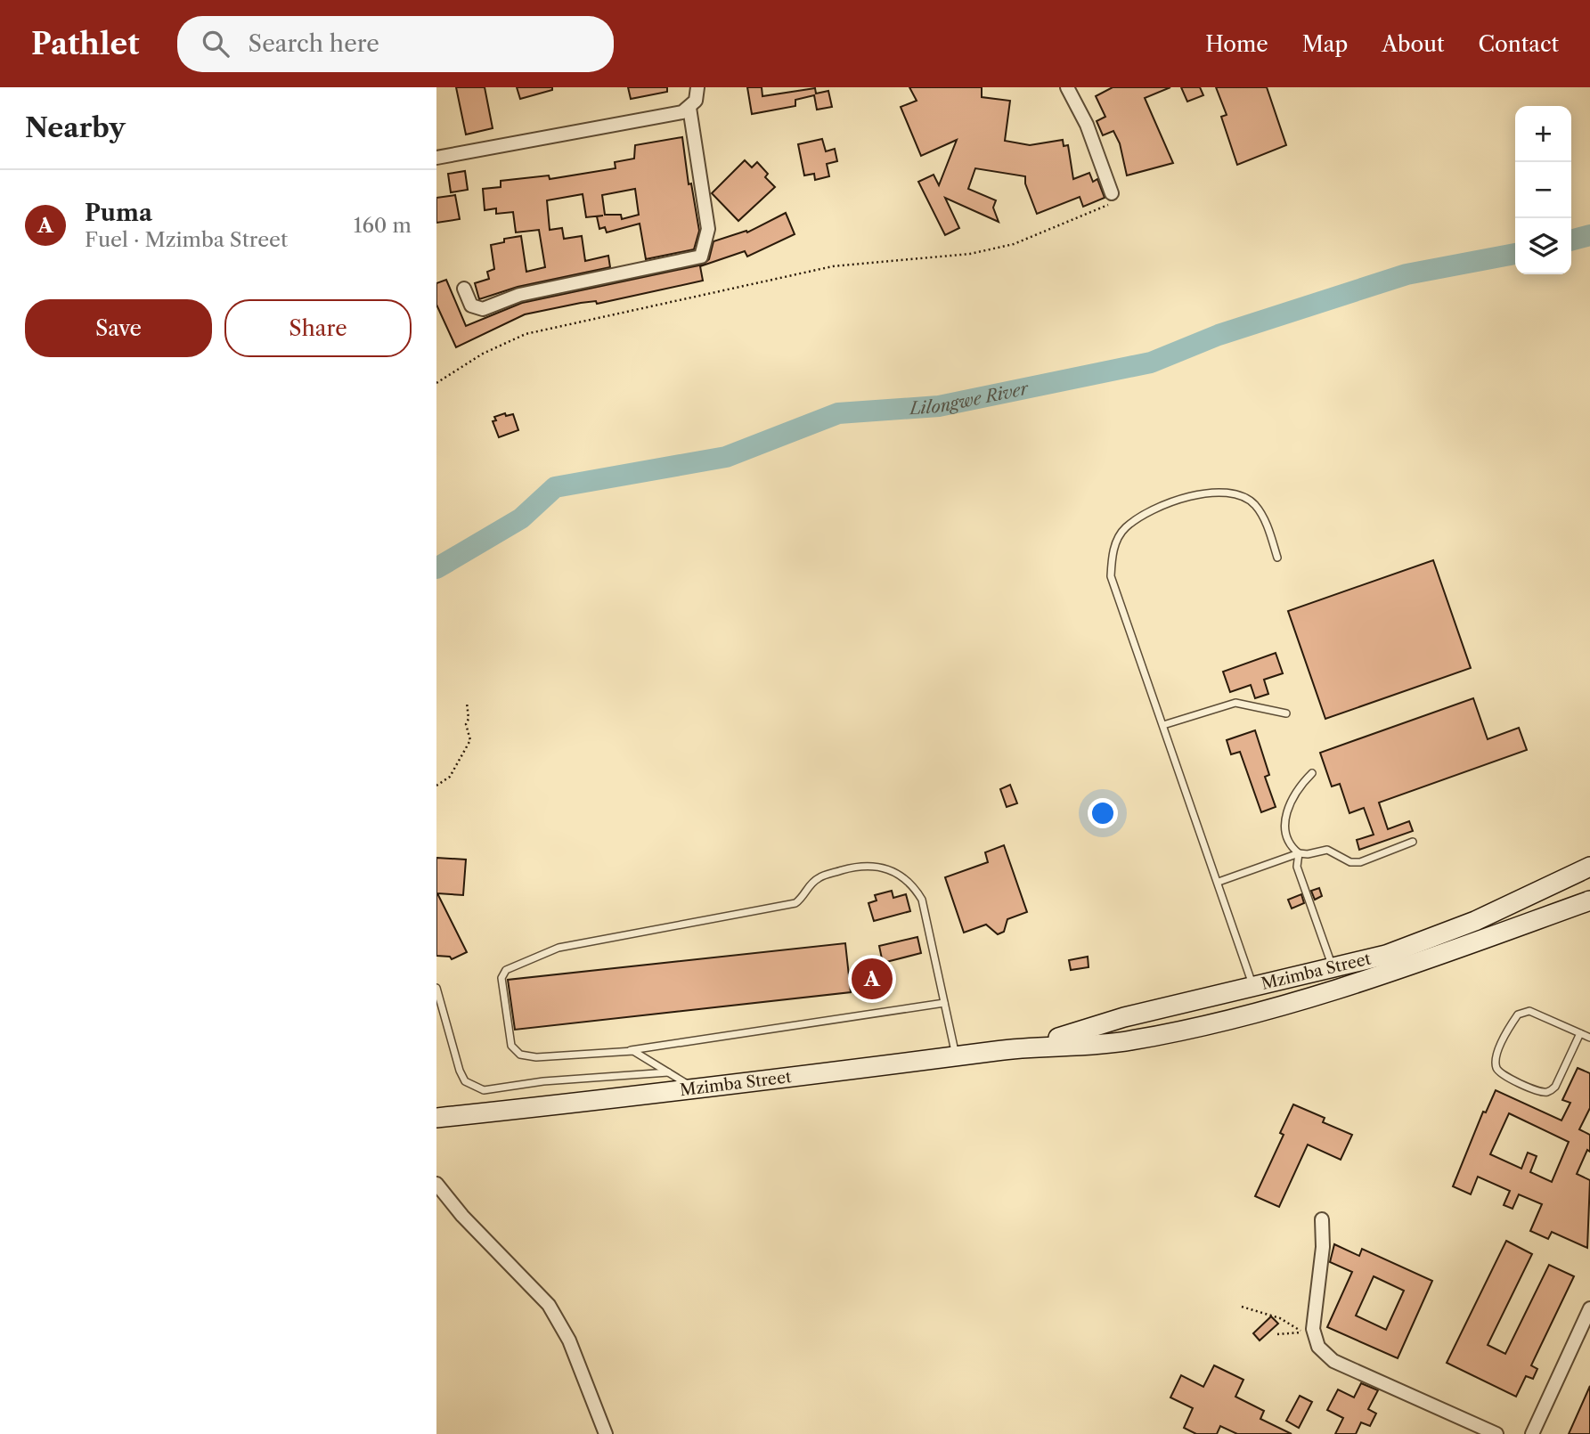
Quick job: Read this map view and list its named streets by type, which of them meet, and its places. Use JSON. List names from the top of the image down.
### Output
{
  "streets": {
    "street": ["Mzimba Street"]
  },
  "water": ["Lilongwe River"],
  "page": {
    "header": "Pathlet",
    "search": "Search here",
    "nav": [
      "Home",
      "Map",
      "About",
      "Contact"
    ],
    "heading": "Nearby",
    "map_buttons": ["+", "−"],
    "list": [
      {
        "mark": "A",
        "name": "Puma",
        "note": "Fuel · Mzimba Street",
        "value": "160 m"
      }
    ],
    "buttons": ["Save", "Share"],
    "pins": "A"
  }
}
